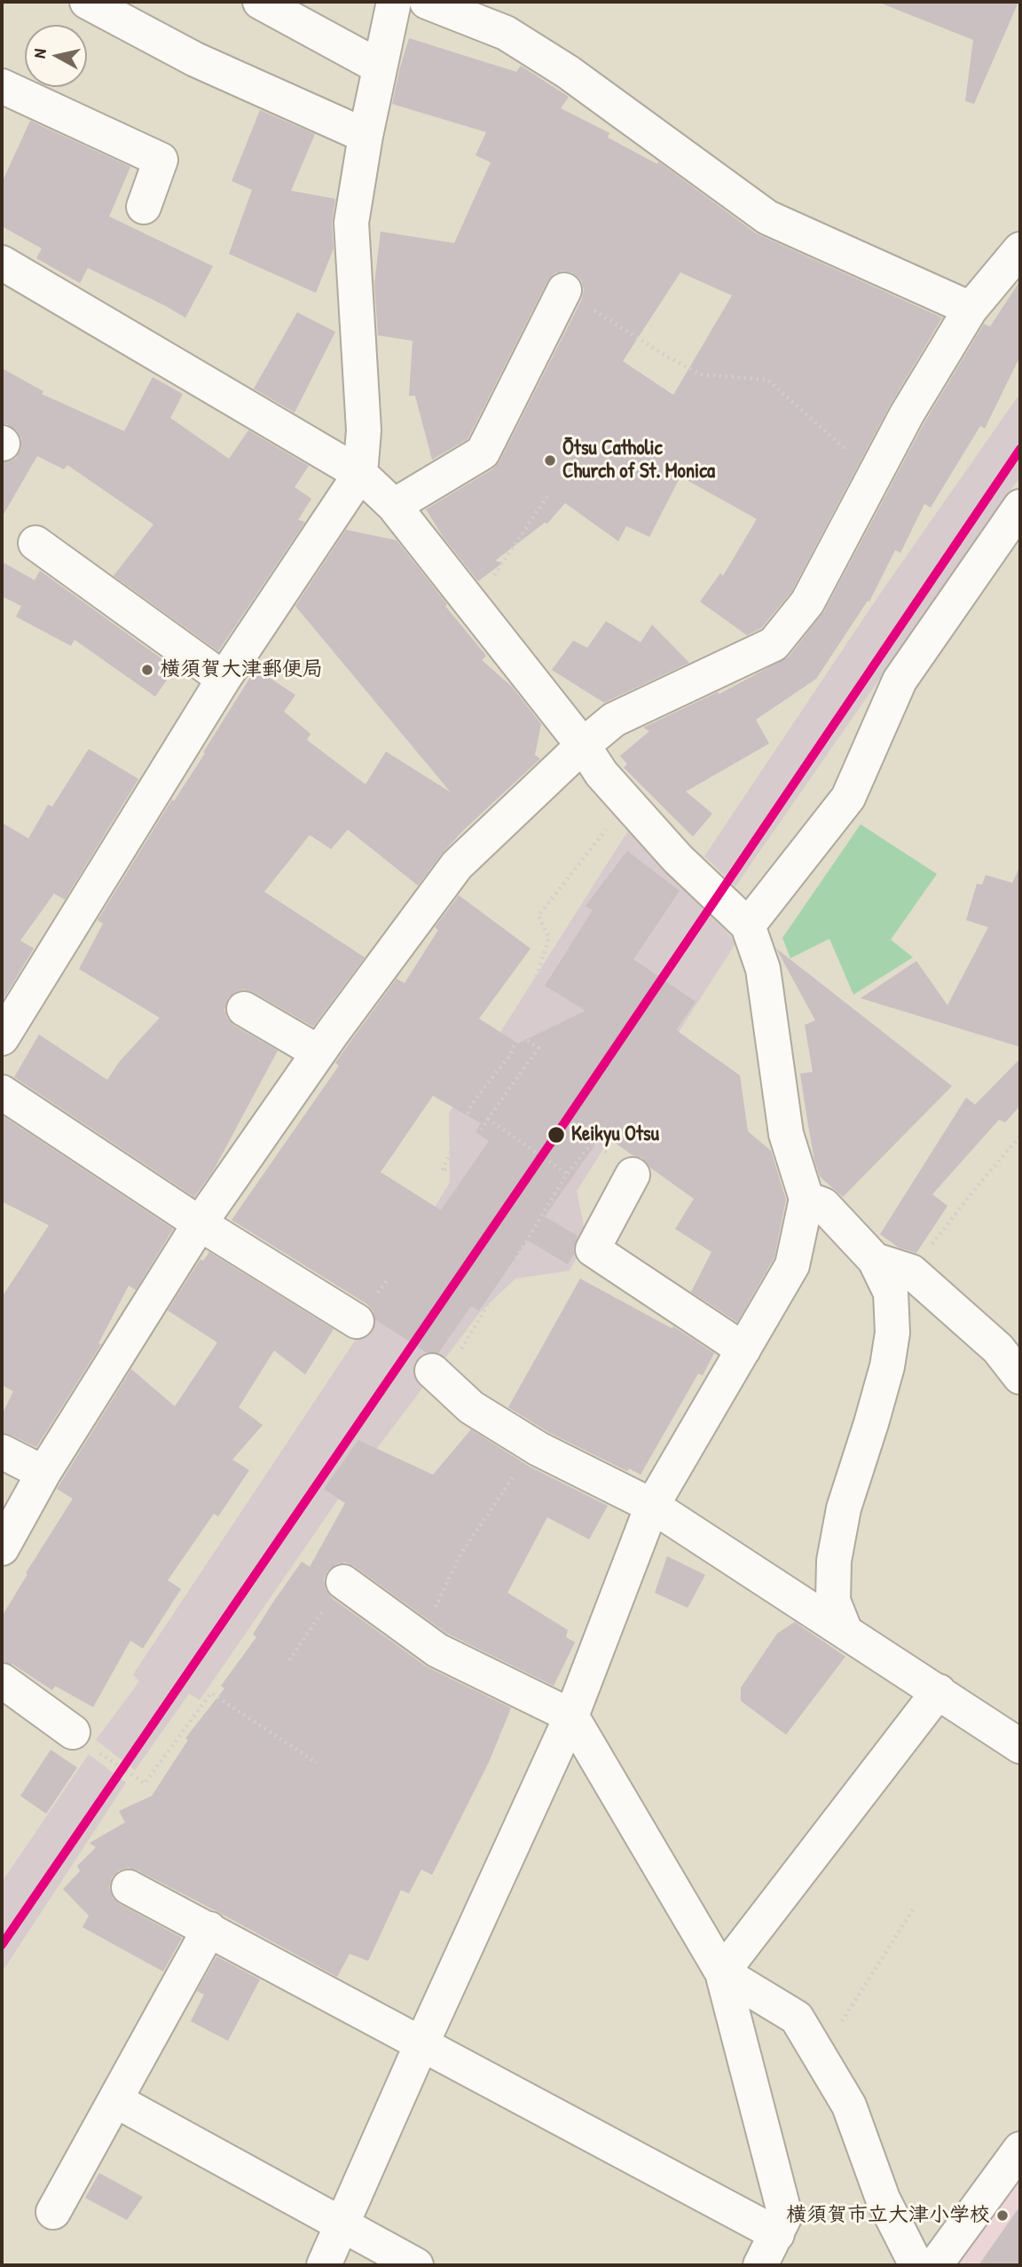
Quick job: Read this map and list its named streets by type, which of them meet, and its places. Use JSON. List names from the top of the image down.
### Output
{
  "places": [
    "Ōtsu Catholic Church of St. Monica",
    "横須賀大津郵便局",
    "Keikyu Otsu",
    "横須賀市立大津小学校"
  ],
  "north": "left"
}
